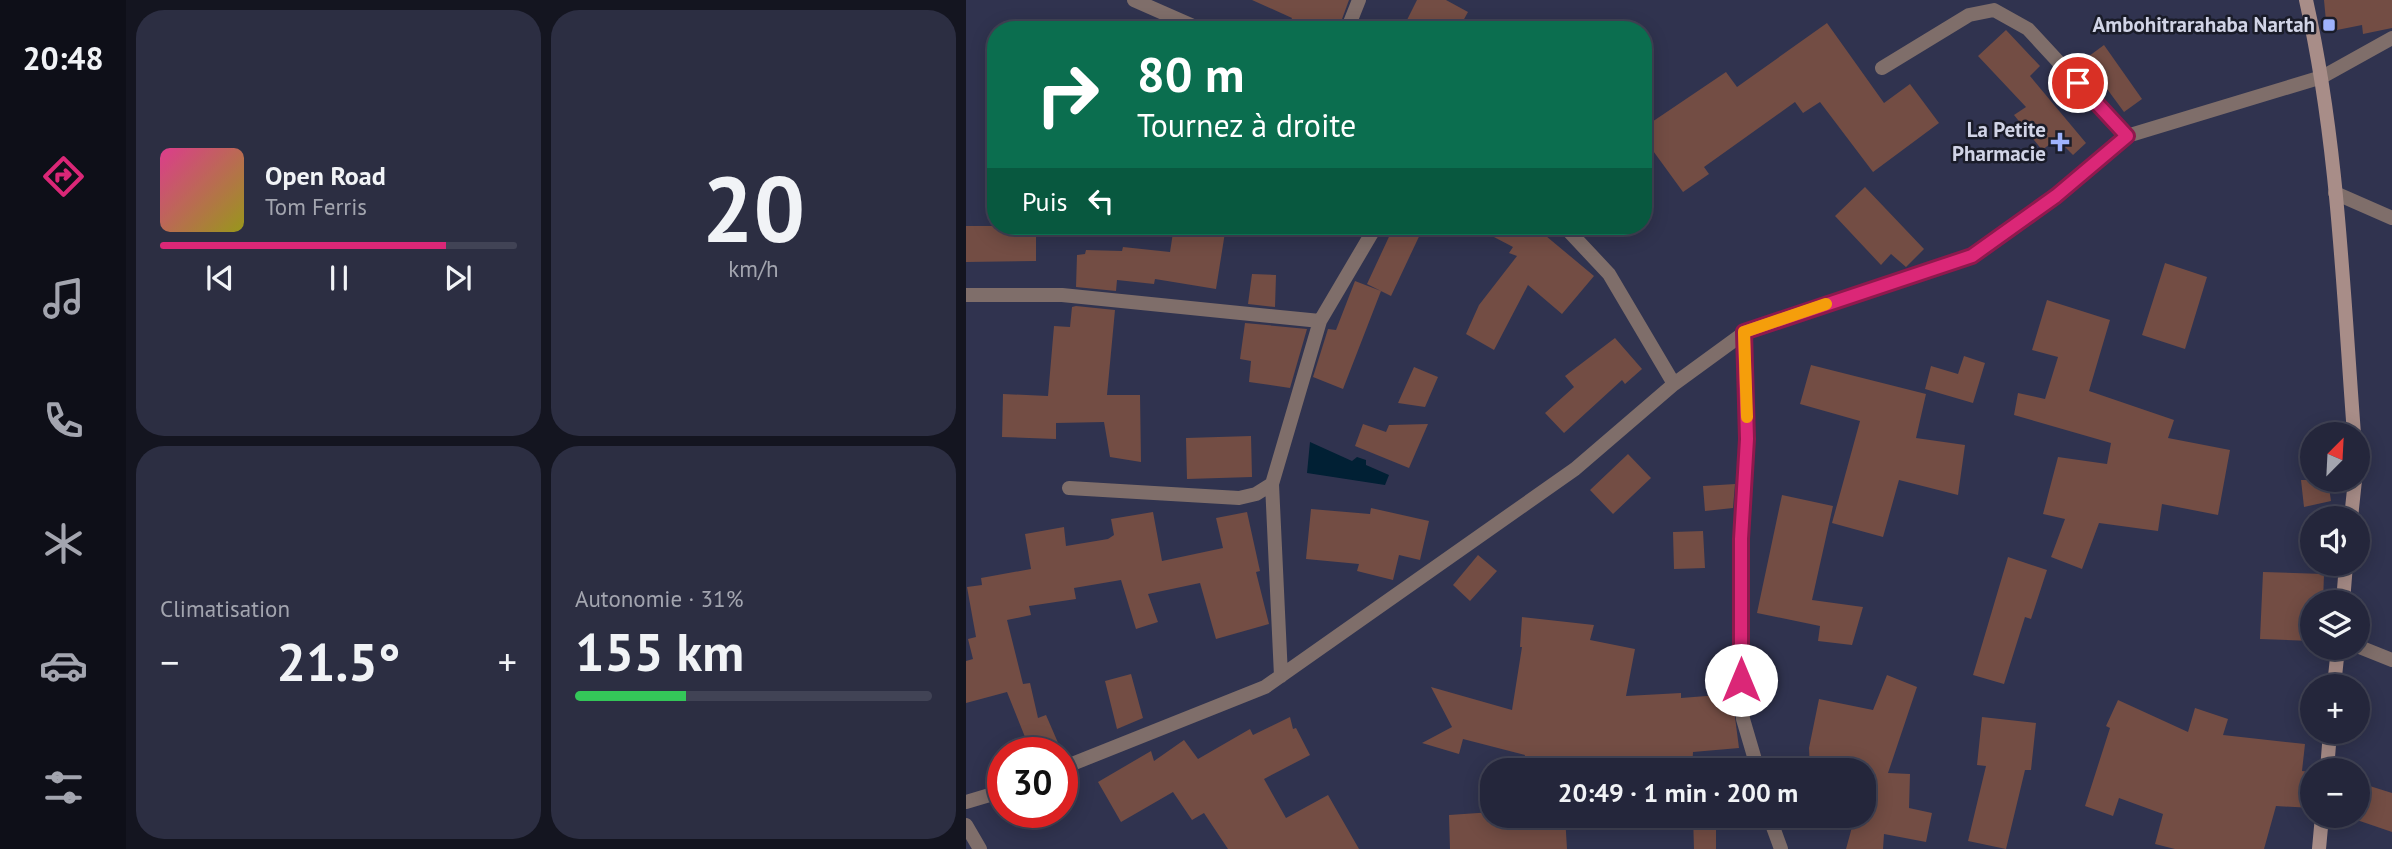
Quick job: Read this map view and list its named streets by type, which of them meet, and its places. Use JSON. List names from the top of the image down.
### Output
{
  "places": {
    "transit": ["Ambohitrarahaba Nartah"],
    "health": ["La Petite Pharmacie"]
  },
  "north": "top right",
  "page": {
    "tabs": "20:48",
    "tile": [
      ["20", "km/h"],
      "Climatisation",
      ["Autonomie · 31%", "155 km"]
    ],
    "turn": ["80 m", "Tournez à droite"],
    "song": ["Open Road", "Tom Ferris"],
    "then": "Puis",
    "map_buttons": ["+", "−"],
    "heat": ["−", "21.5°", "+"],
    "limit": "30",
    "trip": "20:49 · 1 min · 200 m"
  }
}
